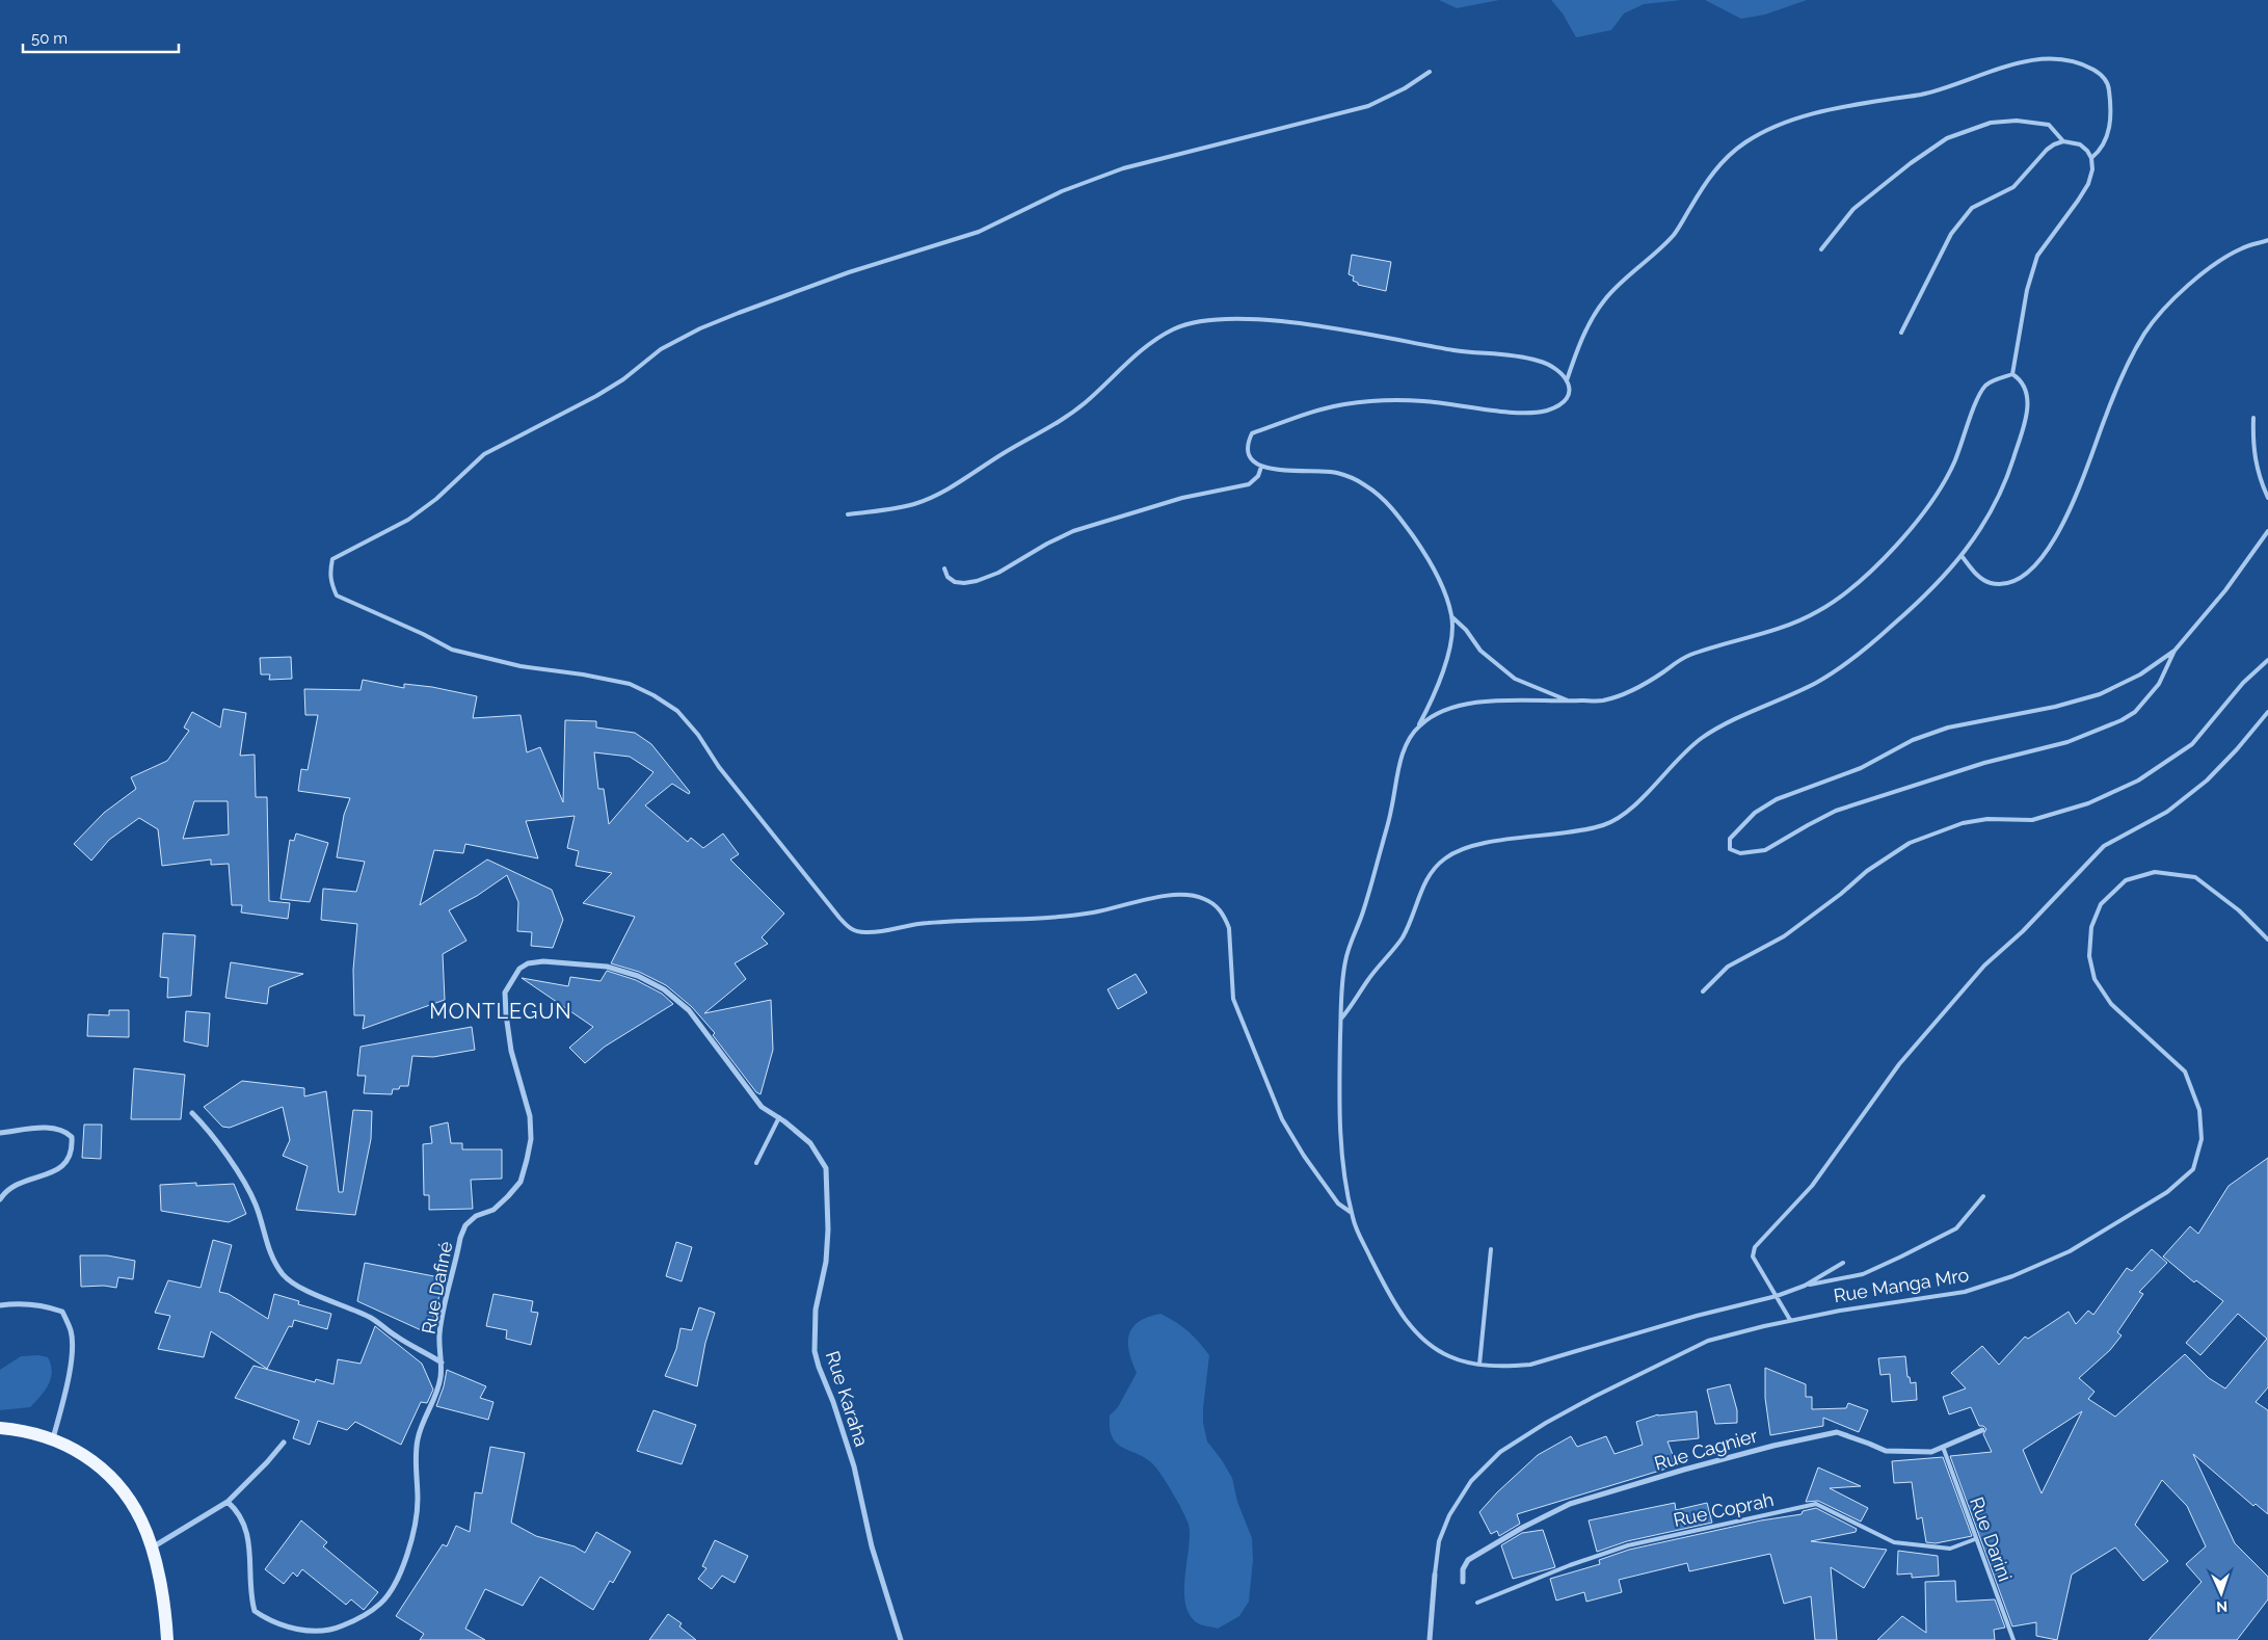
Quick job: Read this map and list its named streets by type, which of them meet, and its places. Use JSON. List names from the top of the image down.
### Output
{
  "streets": {
    "street": [
      "Rue Manga Mro",
      "Rue Dafiné",
      "Rue Karaha",
      "Rue Cagnier"
    ],
    "lane": ["Rue Coprah", "Rue Darini"]
  },
  "crossings": [
    ["Rue Dafiné", "Rue Karaha"],
    ["Rue Cagnier", "Rue Darini"],
    ["Rue Coprah", "Rue Darini"]
  ],
  "districts": ["MONTLEGUN"],
  "scale_bar": "50 m",
  "north": "bottom"
}
